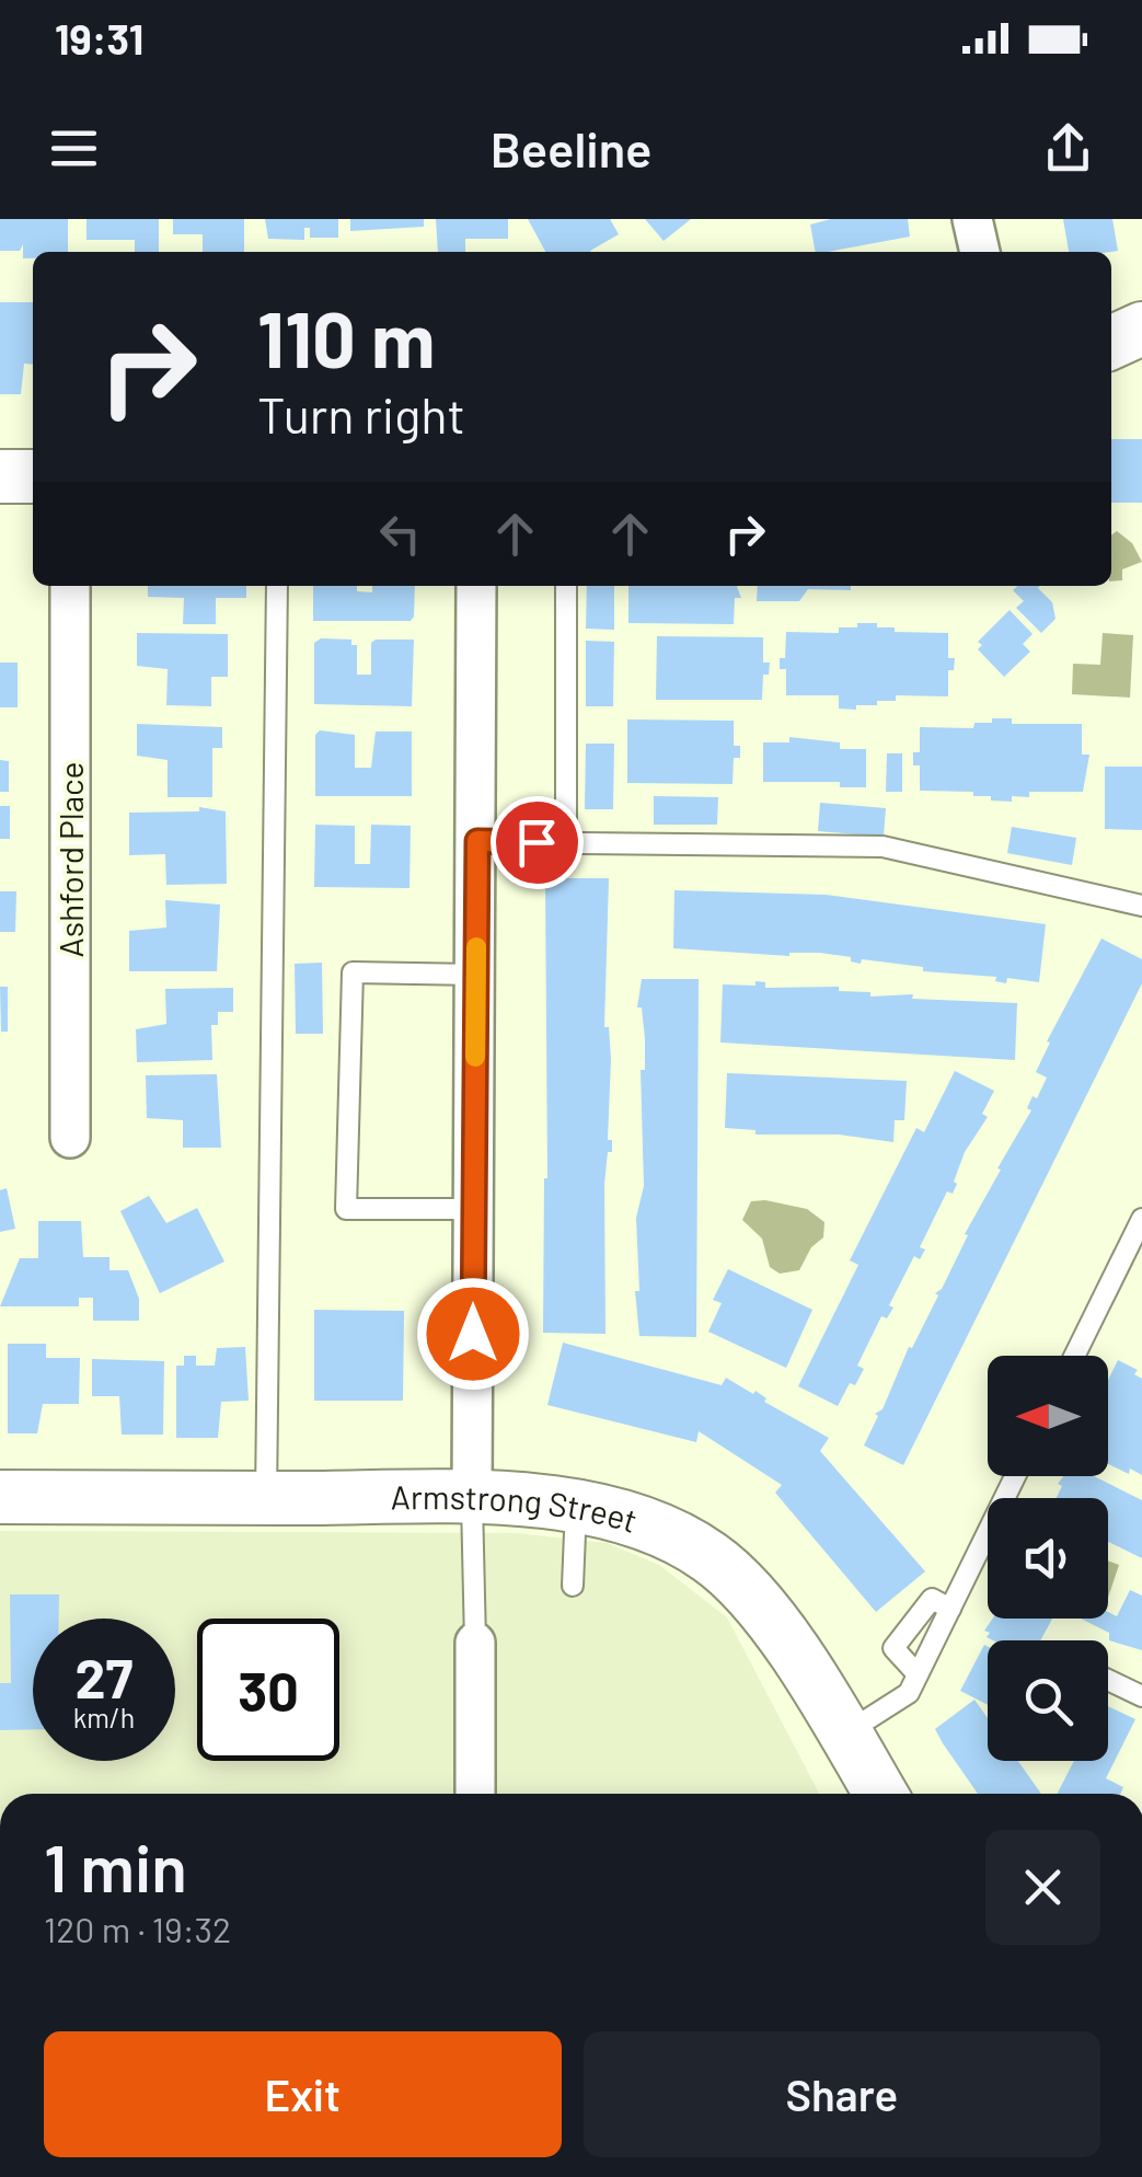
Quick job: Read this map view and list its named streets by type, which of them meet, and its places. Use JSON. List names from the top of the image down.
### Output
{
  "streets": {
    "street": ["Ashford Place", "Armstrong Street"]
  },
  "north": "left",
  "page": {
    "status": "19:31",
    "header": "Beeline",
    "turn": ["110 m", "Turn right"],
    "speed": "27 km/h",
    "limit": "30",
    "heading": ["1 min", "120 m · 19:32"],
    "buttons": ["Exit", "Share"]
  }
}
